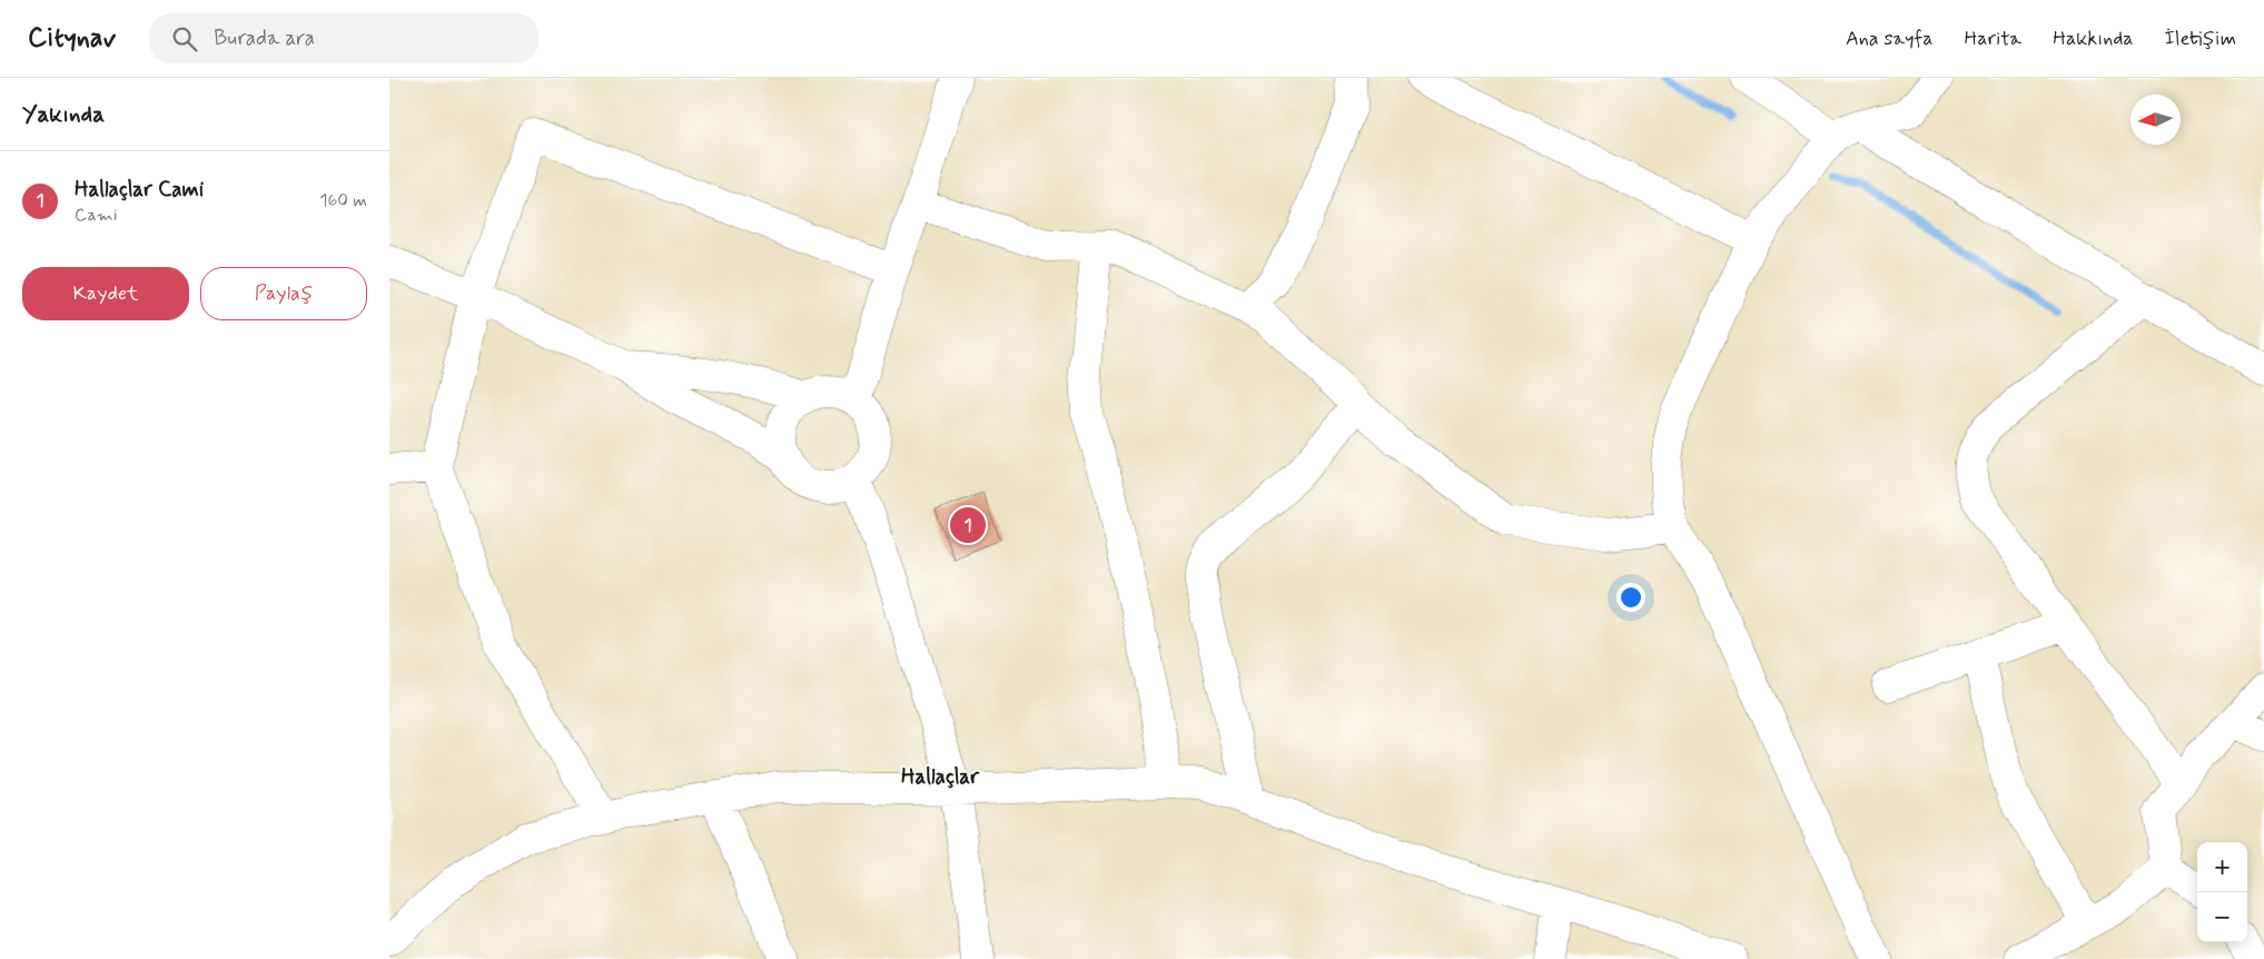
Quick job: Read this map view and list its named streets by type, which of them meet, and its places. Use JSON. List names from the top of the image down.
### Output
{
  "districts": ["Hallaçlar"],
  "north": "left",
  "page": {
    "header": "Citynav",
    "search": "Burada ara",
    "nav": [
      "Ana sayfa",
      "Harita",
      "Hakkında",
      "İletişim"
    ],
    "heading": "Yakında",
    "list": [
      {
        "mark": "1",
        "name": "Hallaçlar Cami",
        "note": "Cami",
        "value": "160 m"
      }
    ],
    "buttons": ["Kaydet", "Paylaş"],
    "pins": "1",
    "map_buttons": ["+", "−"]
  }
}
